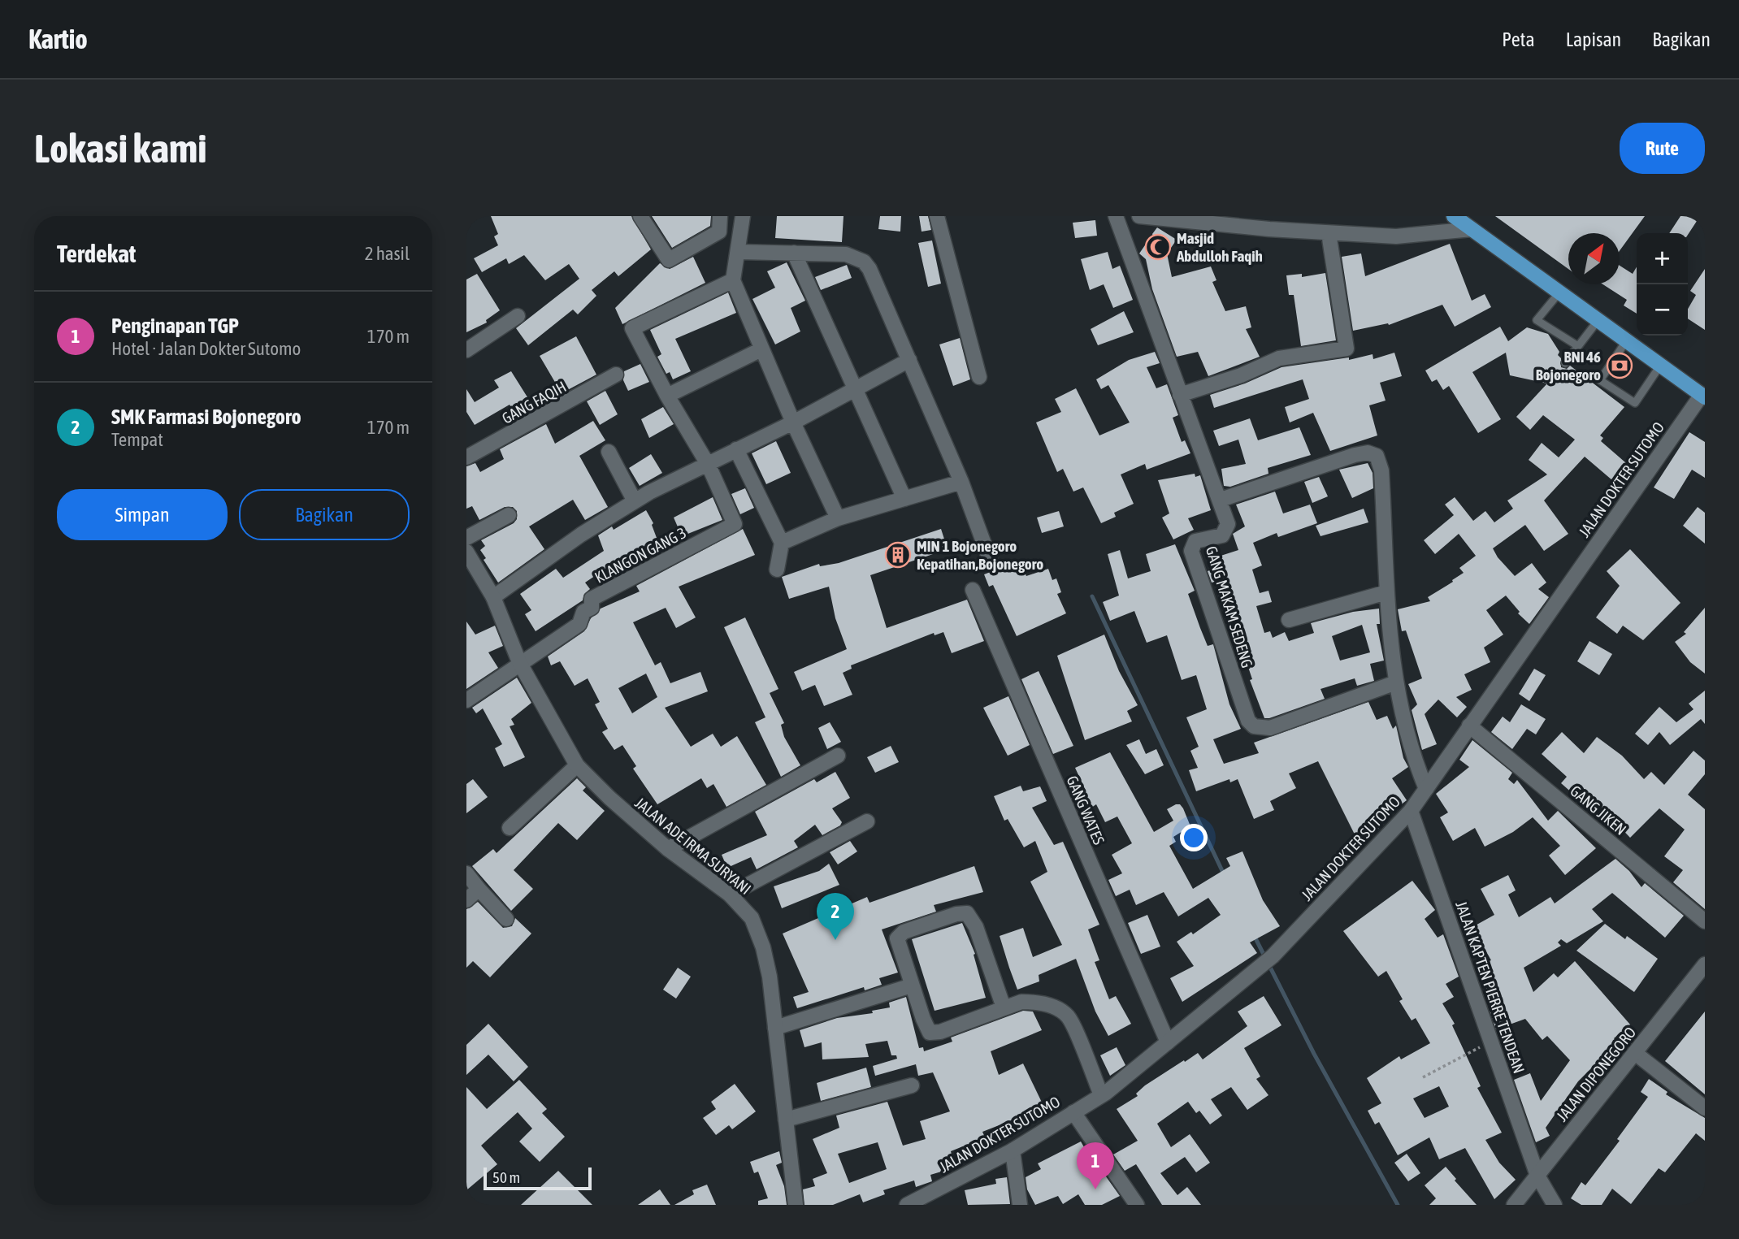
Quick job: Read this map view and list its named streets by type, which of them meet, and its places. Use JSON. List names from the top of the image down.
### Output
{
  "streets": {
    "street": [
      "GANG FAQIH",
      "JALAN DOKTER SUTOMO",
      "KLANGON GANG 3",
      "GANG MAKAM SEDENG",
      "GANG WATES",
      "GANG JIKEN",
      "JALAN ADE IRMA SURYANI",
      "JALAN KAPTEN PIERRE TENDEAN",
      "JALAN DIPONEGORO"
    ]
  },
  "crossings": [
    ["JALAN DOKTER SUTOMO", "GANG WATES"],
    ["JALAN DOKTER SUTOMO", "GANG JIKEN"],
    ["JALAN DOKTER SUTOMO", "JALAN KAPTEN PIERRE TENDEAN"],
    ["KLANGON GANG 3", "JALAN ADE IRMA SURYANI"],
    ["JALAN KAPTEN PIERRE TENDEAN", "JALAN DIPONEGORO"]
  ],
  "places": {
    "mosque": ["Masjid Abdulloh Faqih"],
    "bank": ["BNI 46 Bojonegoro"],
    "building": ["MIN 1 Bojonegoro Kepatihan,Bojonegoro"]
  },
  "scale_bar": "50 m",
  "north": "top right",
  "page": {
    "header": "Kartio",
    "nav": ["Peta", "Lapisan", "Bagikan"],
    "buttons": [
      "Rute",
      ["Simpan", "Bagikan"]
    ],
    "title": "Lokasi kami",
    "heading": ["Terdekat", "2 hasil"],
    "map_buttons": ["+", "−"],
    "list": [
      {
        "mark": "1",
        "name": "Penginapan TGP",
        "note": "Hotel · Jalan Dokter Sutomo",
        "value": "170 m"
      },
      {
        "mark": "2",
        "name": "SMK Farmasi Bojonegoro",
        "note": "Tempat",
        "value": "170 m"
      }
    ],
    "pins": ["2", "1"],
    "scale": "50 m"
  }
}
